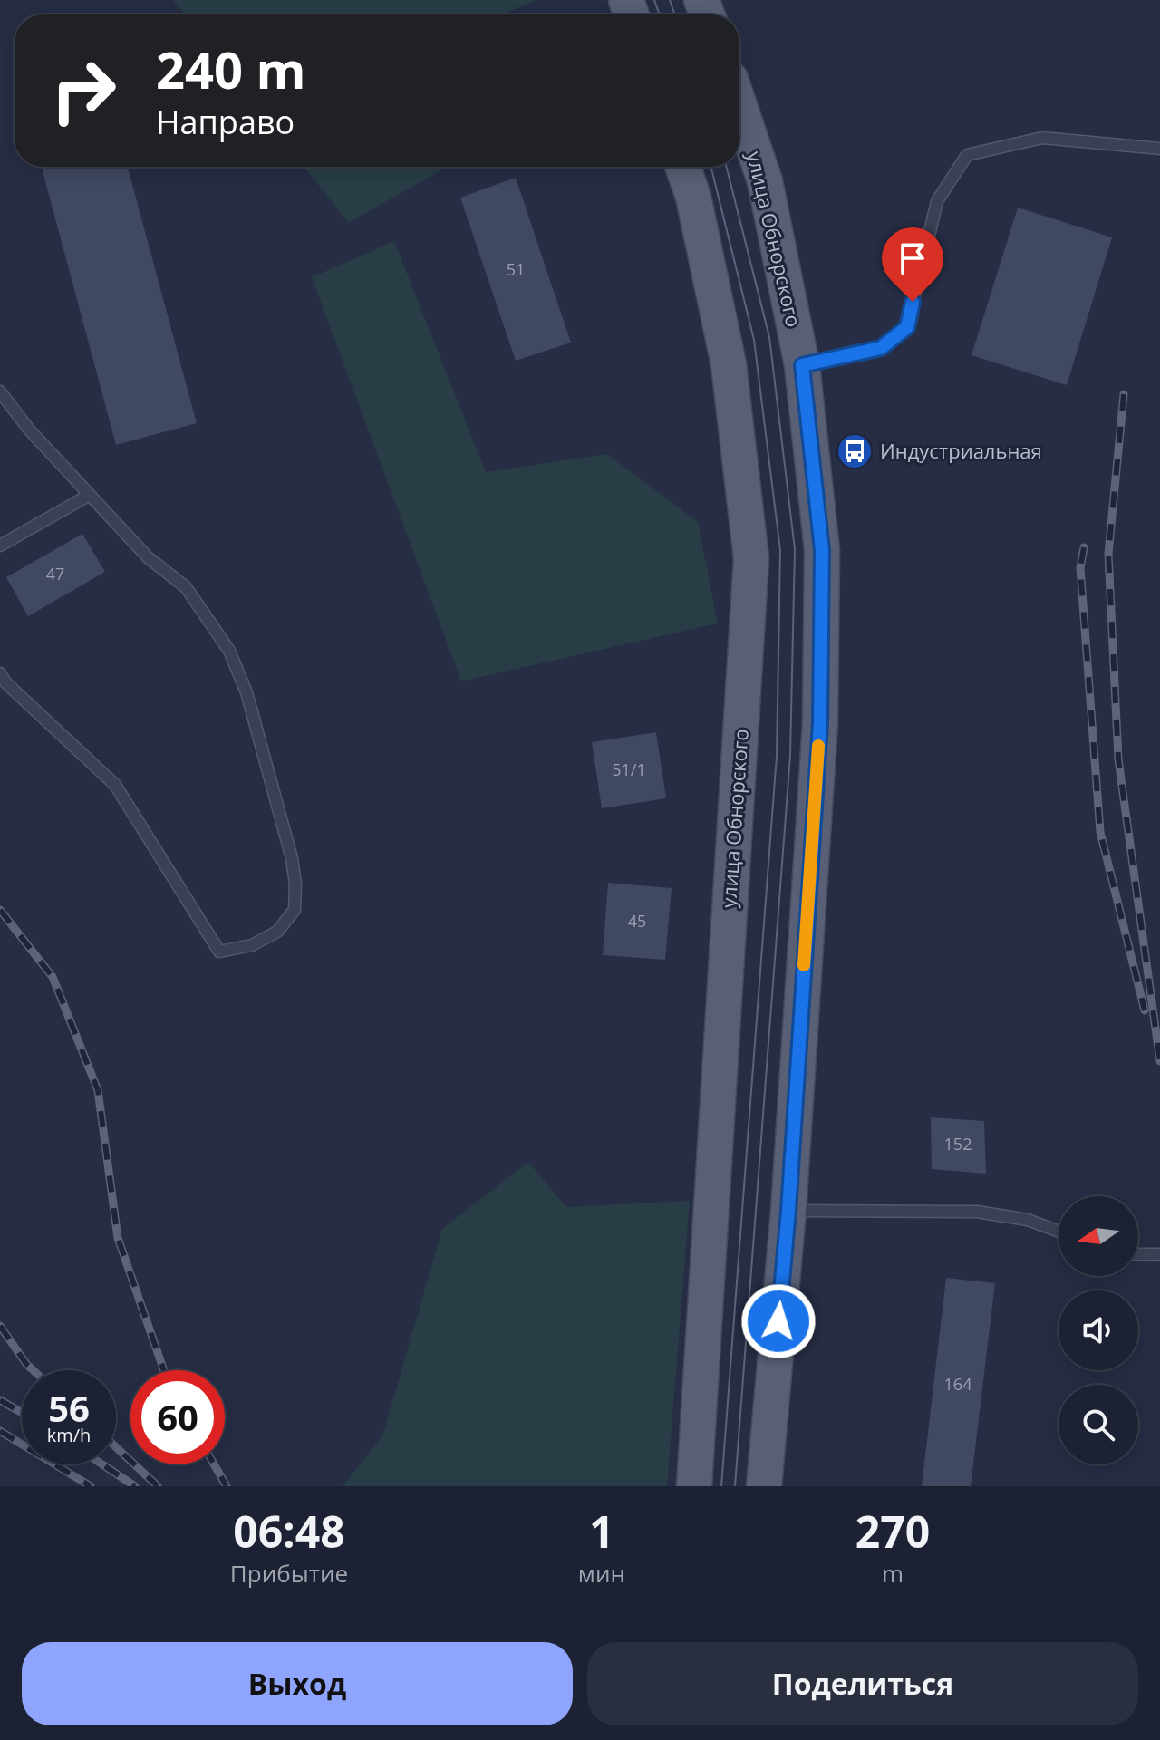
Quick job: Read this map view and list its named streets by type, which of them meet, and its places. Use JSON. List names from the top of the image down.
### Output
{
  "streets": {
    "main road": ["улица Обнорского"]
  },
  "places": {
    "bus stop": ["Индустриальная"]
  },
  "house_numbers": [
    "51",
    "47",
    "51/1",
    "45",
    "152",
    "164"
  ],
  "north": "left",
  "page": {
    "turn": ["240 m", "Направо"],
    "speed": "56 km/h",
    "limit": "60",
    "eta": [
      "06:48",
      "Прибытие",
      "1",
      "мин",
      "270",
      "m"
    ],
    "buttons": ["Выход", "Поделиться"]
  }
}
